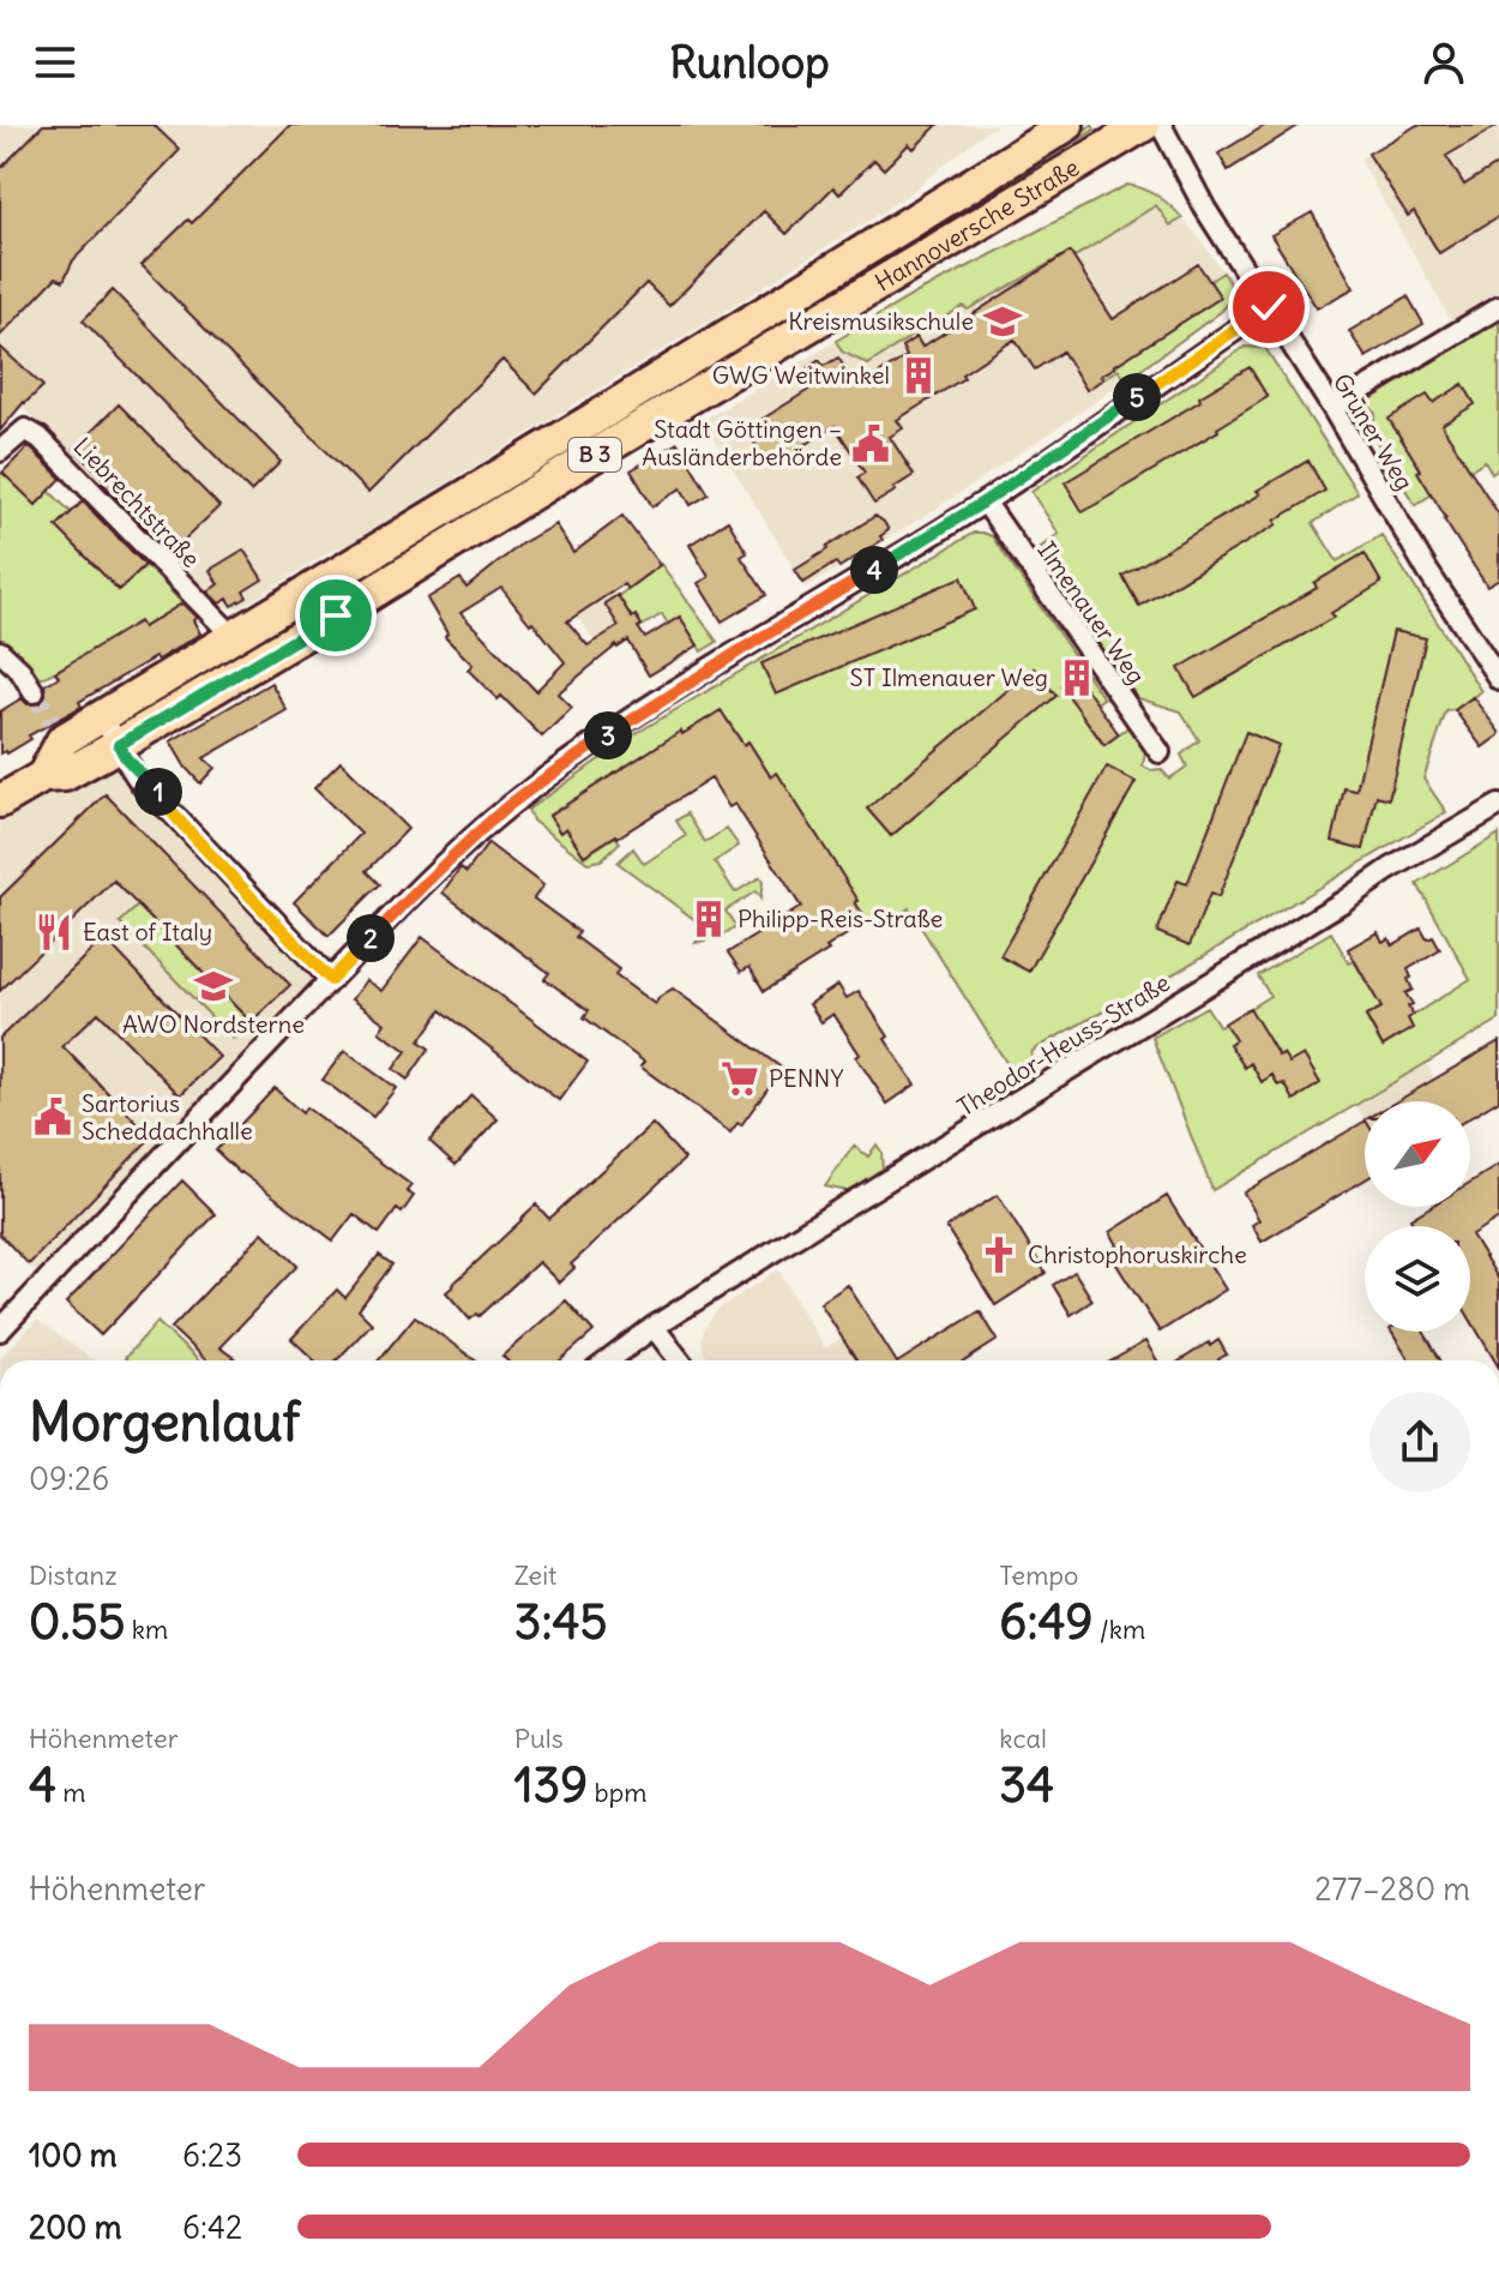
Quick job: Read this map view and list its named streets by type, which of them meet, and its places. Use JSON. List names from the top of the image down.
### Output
{
  "streets": {
    "main road": ["Hannoversche Straße", "B 3"],
    "street": [
      "Grüner Weg",
      "Liebrechtstraße",
      "Ilmenauer Weg",
      "Theodor-Heuss-Straße"
    ]
  },
  "crossings": [
    ["Hannoversche Straße", "Grüner Weg"],
    ["Hannoversche Straße", "B 3"],
    ["Hannoversche Straße", "Liebrechtstraße"],
    ["B 3", "Liebrechtstraße"]
  ],
  "places": {
    "school or university": ["Kreismusikschule", "AWO Nordsterne"],
    "building": ["GWG Weitwinkel", "ST Ilmenauer Weg", "Philipp-Reis-Straße"],
    "public building": ["Stadt Göttingen – Ausländerbehörde", "Sartorius Scheddachhalle"],
    "restaurant": ["East of Italy"],
    "supermarket": ["PENNY"],
    "church": ["Christophoruskirche"]
  },
  "north": "top right",
  "page": {
    "header": "Runloop",
    "pins": [
      "5",
      "4",
      "3",
      "1",
      "2"
    ],
    "heading": ["Morgenlauf", "09:26"],
    "stats": [
      ["Distanz", "0.55 km"],
      ["Zeit", "3:45"],
      ["Tempo", "6:49 /km"],
      ["Höhenmeter", "4 m"],
      ["Puls", "139 bpm"],
      ["kcal", "34"]
    ],
    "chart": ["Höhenmeter", "277–280 m"],
    "list": [
      {
        "name": "100 m",
        "note": "6:23"
      },
      {
        "name": "200 m",
        "note": "6:42"
      }
    ]
  }
}
